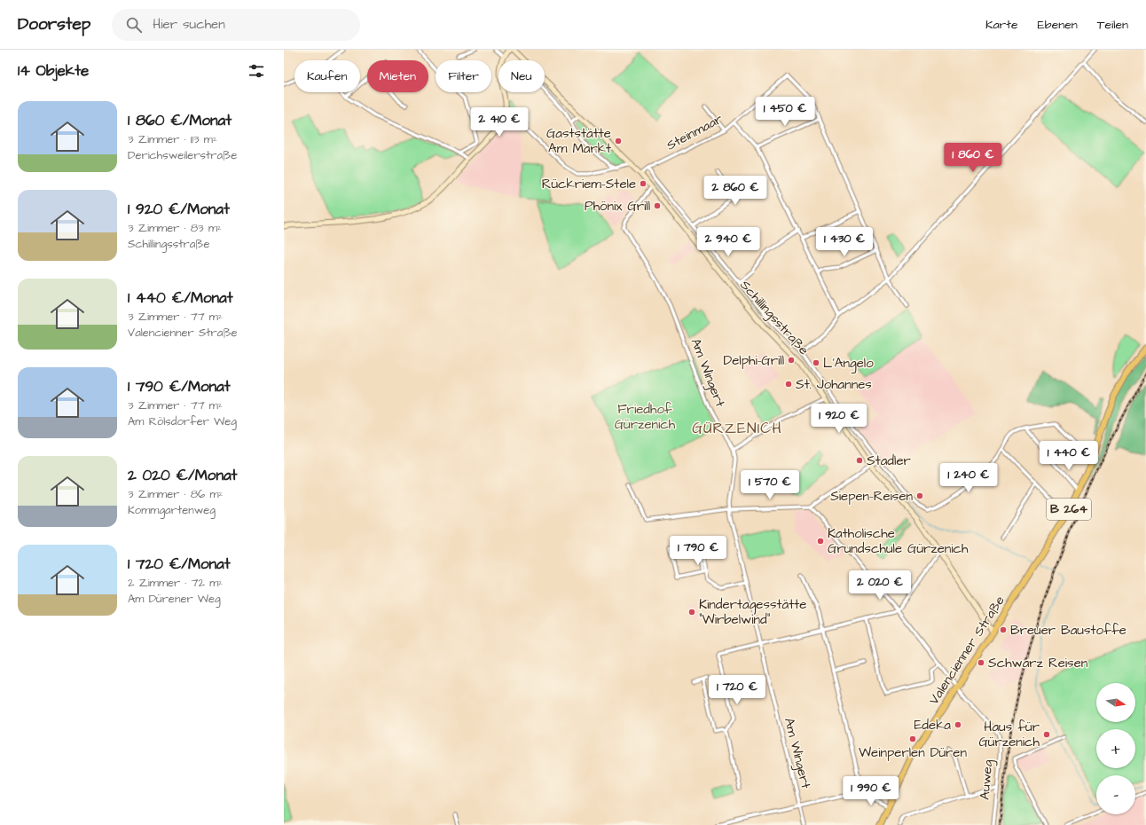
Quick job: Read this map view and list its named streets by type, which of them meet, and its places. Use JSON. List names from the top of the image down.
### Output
{
  "streets": {
    "main road": ["Schillingsstraße", "B 264", "Valencienner Straße"],
    "street": ["Steinmaar", "Am Wingert", "Auweg"]
  },
  "crossings": [
    ["Steinmaar", "Schillingsstraße"],
    ["Schillingsstraße", "Am Wingert"],
    ["Schillingsstraße", "Valencienner Straße"],
    ["Valencienner Straße", "Auweg"]
  ],
  "districts": ["GÜRZENICH"],
  "parks": ["Friedhof Gürzenich"],
  "places": [
    "Gaststätte Am Markt",
    "Rückriem-Stele",
    "Phönix Grill",
    "Delphi-Grill",
    "L'Angelo",
    "St. Johannes",
    "Stadler",
    "Siepen-Reisen",
    "Katholische Grundschule Gürzenich",
    "Kindertagesstätte \"Wirbelwind\"",
    "Breuer Baustoffe",
    "Schwarz Reisen",
    "Edeka",
    "Haus für Gürzenich",
    "Weinperlen Düren"
  ],
  "north": "right",
  "page": {
    "header": "Doorstep",
    "search": "Hier suchen",
    "nav": ["Karte", "Ebenen", "Teilen"],
    "heading": "14 Objekte",
    "chip": [
      "Kaufen",
      "Mieten",
      "Filter",
      "Neu"
    ],
    "list": [
      {
        "name": "1 860 €/Monat",
        "note": "3 Zimmer · 113 m² · Derichsweilerstraße"
      },
      {
        "name": "1 920 €/Monat",
        "note": "3 Zimmer · 83 m² · Schillingsstraße"
      },
      {
        "name": "1 440 €/Monat",
        "note": "3 Zimmer · 77 m² · Valencienner Straße"
      },
      {
        "name": "1 790 €/Monat",
        "note": "3 Zimmer · 77 m² · Am Rölsdorfer Weg"
      },
      {
        "name": "2 020 €/Monat",
        "note": "3 Zimmer · 86 m² · Kommgartenweg"
      },
      {
        "name": "1 720 €/Monat",
        "note": "2 Zimmer · 72 m² · Am Dürener Weg"
      }
    ],
    "price": [
      "1 450 €",
      "2 410 €",
      "1 860 €",
      "2 860 €",
      "2 940 €",
      "1 430 €",
      "1 920 €",
      "1 440 €",
      "1 240 €",
      "1 570 €",
      "1 790 €",
      "2 020 €",
      "1 720 €",
      "1 990 €"
    ],
    "map_buttons": ["+", "−"]
  }
}
